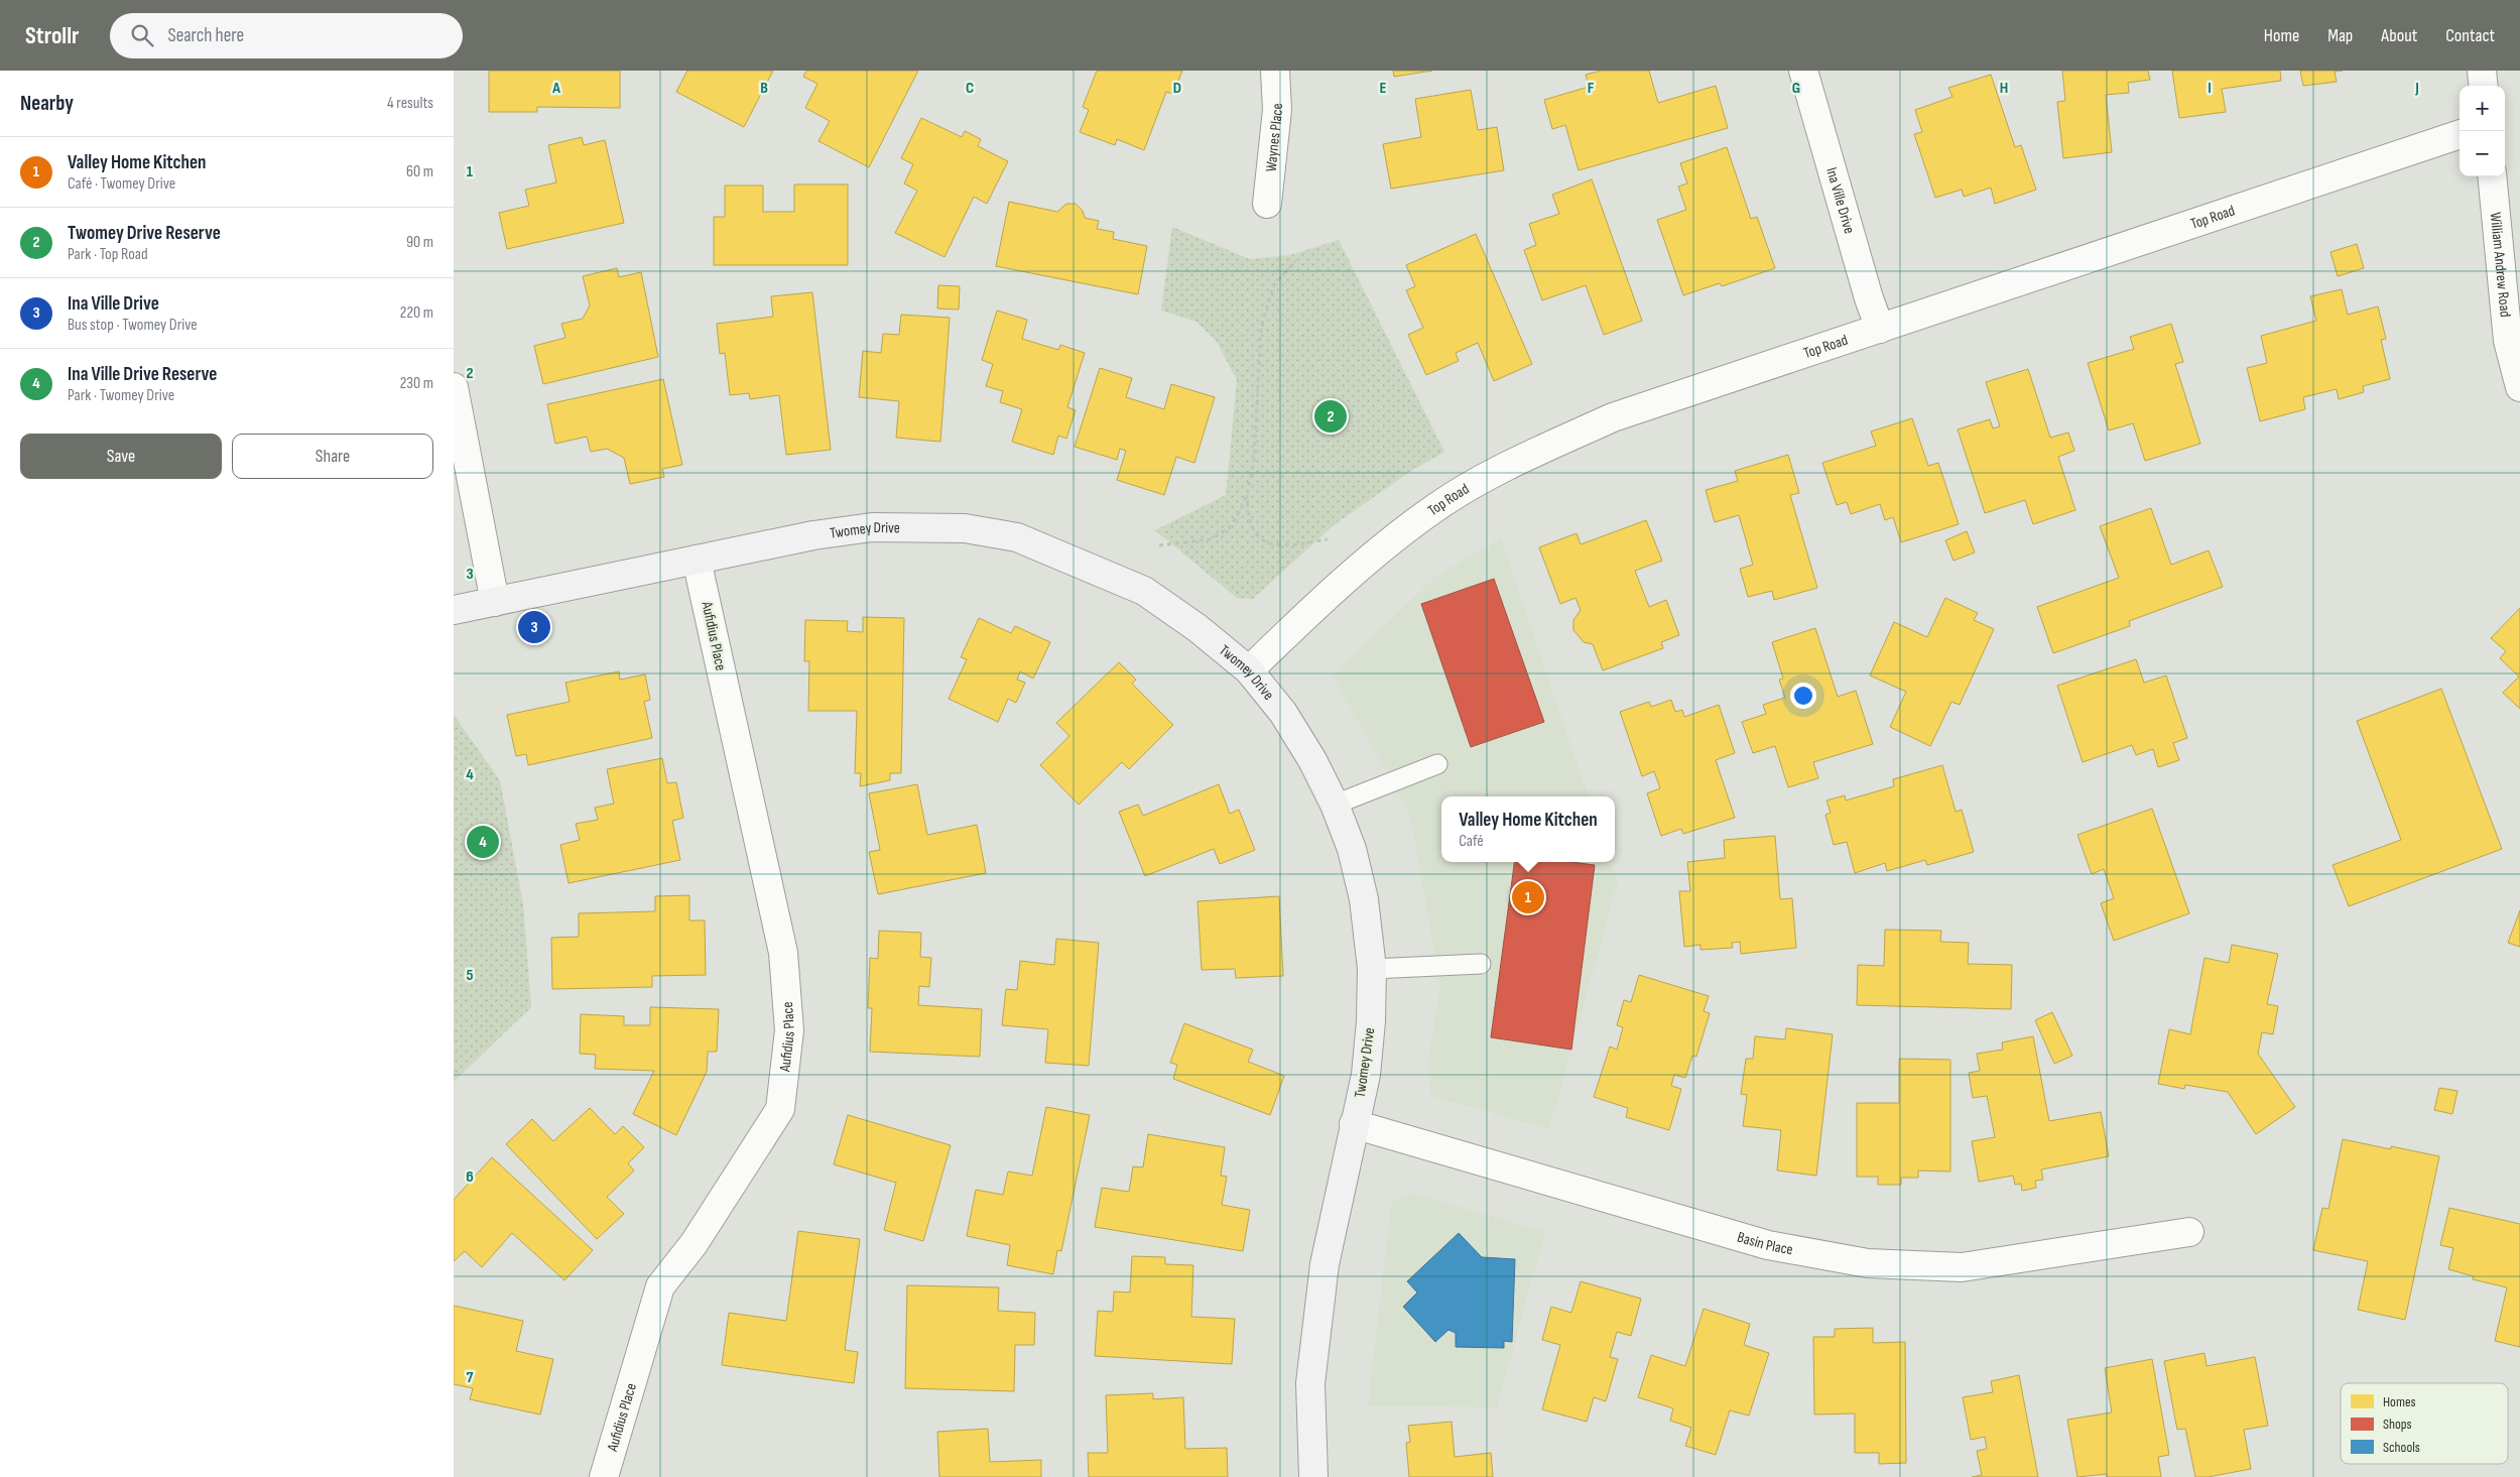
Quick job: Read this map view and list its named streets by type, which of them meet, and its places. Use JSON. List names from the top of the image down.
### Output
{
  "streets": {
    "street": [
      "Waynes Place",
      "Ina Ville Drive",
      "Top Road",
      "William Andrew Road",
      "Twomey Drive",
      "Aufidius Place",
      "Basin Place"
    ]
  },
  "crossings": [
    ["Ina Ville Drive", "Top Road"],
    ["Top Road", "Twomey Drive"],
    ["Twomey Drive", "Aufidius Place"],
    ["Twomey Drive", "Basin Place"]
  ],
  "legend": ["Homes", "Shops", "Schools"],
  "page": {
    "header": "Strollr",
    "search": "Search here",
    "nav": [
      "Home",
      "Map",
      "About",
      "Contact"
    ],
    "heading": ["Nearby", "4 results"],
    "map_buttons": ["+", "−"],
    "list": [
      {
        "mark": "1",
        "name": "Valley Home Kitchen",
        "note": "Café · Twomey Drive",
        "value": "60 m"
      },
      {
        "mark": "2",
        "name": "Twomey Drive Reserve",
        "note": "Park · Top Road",
        "value": "90 m"
      },
      {
        "mark": "3",
        "name": "Ina Ville Drive",
        "note": "Bus stop · Twomey Drive",
        "value": "220 m"
      },
      {
        "mark": "4",
        "name": "Ina Ville Drive Reserve",
        "note": "Park · Twomey Drive",
        "value": "230 m"
      }
    ],
    "pins": [
      "2",
      "3",
      "4",
      "1"
    ],
    "buttons": ["Save", "Share"],
    "popup": ["Valley Home Kitchen", "Café"]
  },
  "grid": {
    "columns": [
      "A",
      "B",
      "C",
      "D",
      "E",
      "F",
      "G",
      "H",
      "I",
      "J"
    ],
    "rows": [
      "1",
      "2",
      "3",
      "4",
      "5",
      "6",
      "7"
    ]
  }
}
